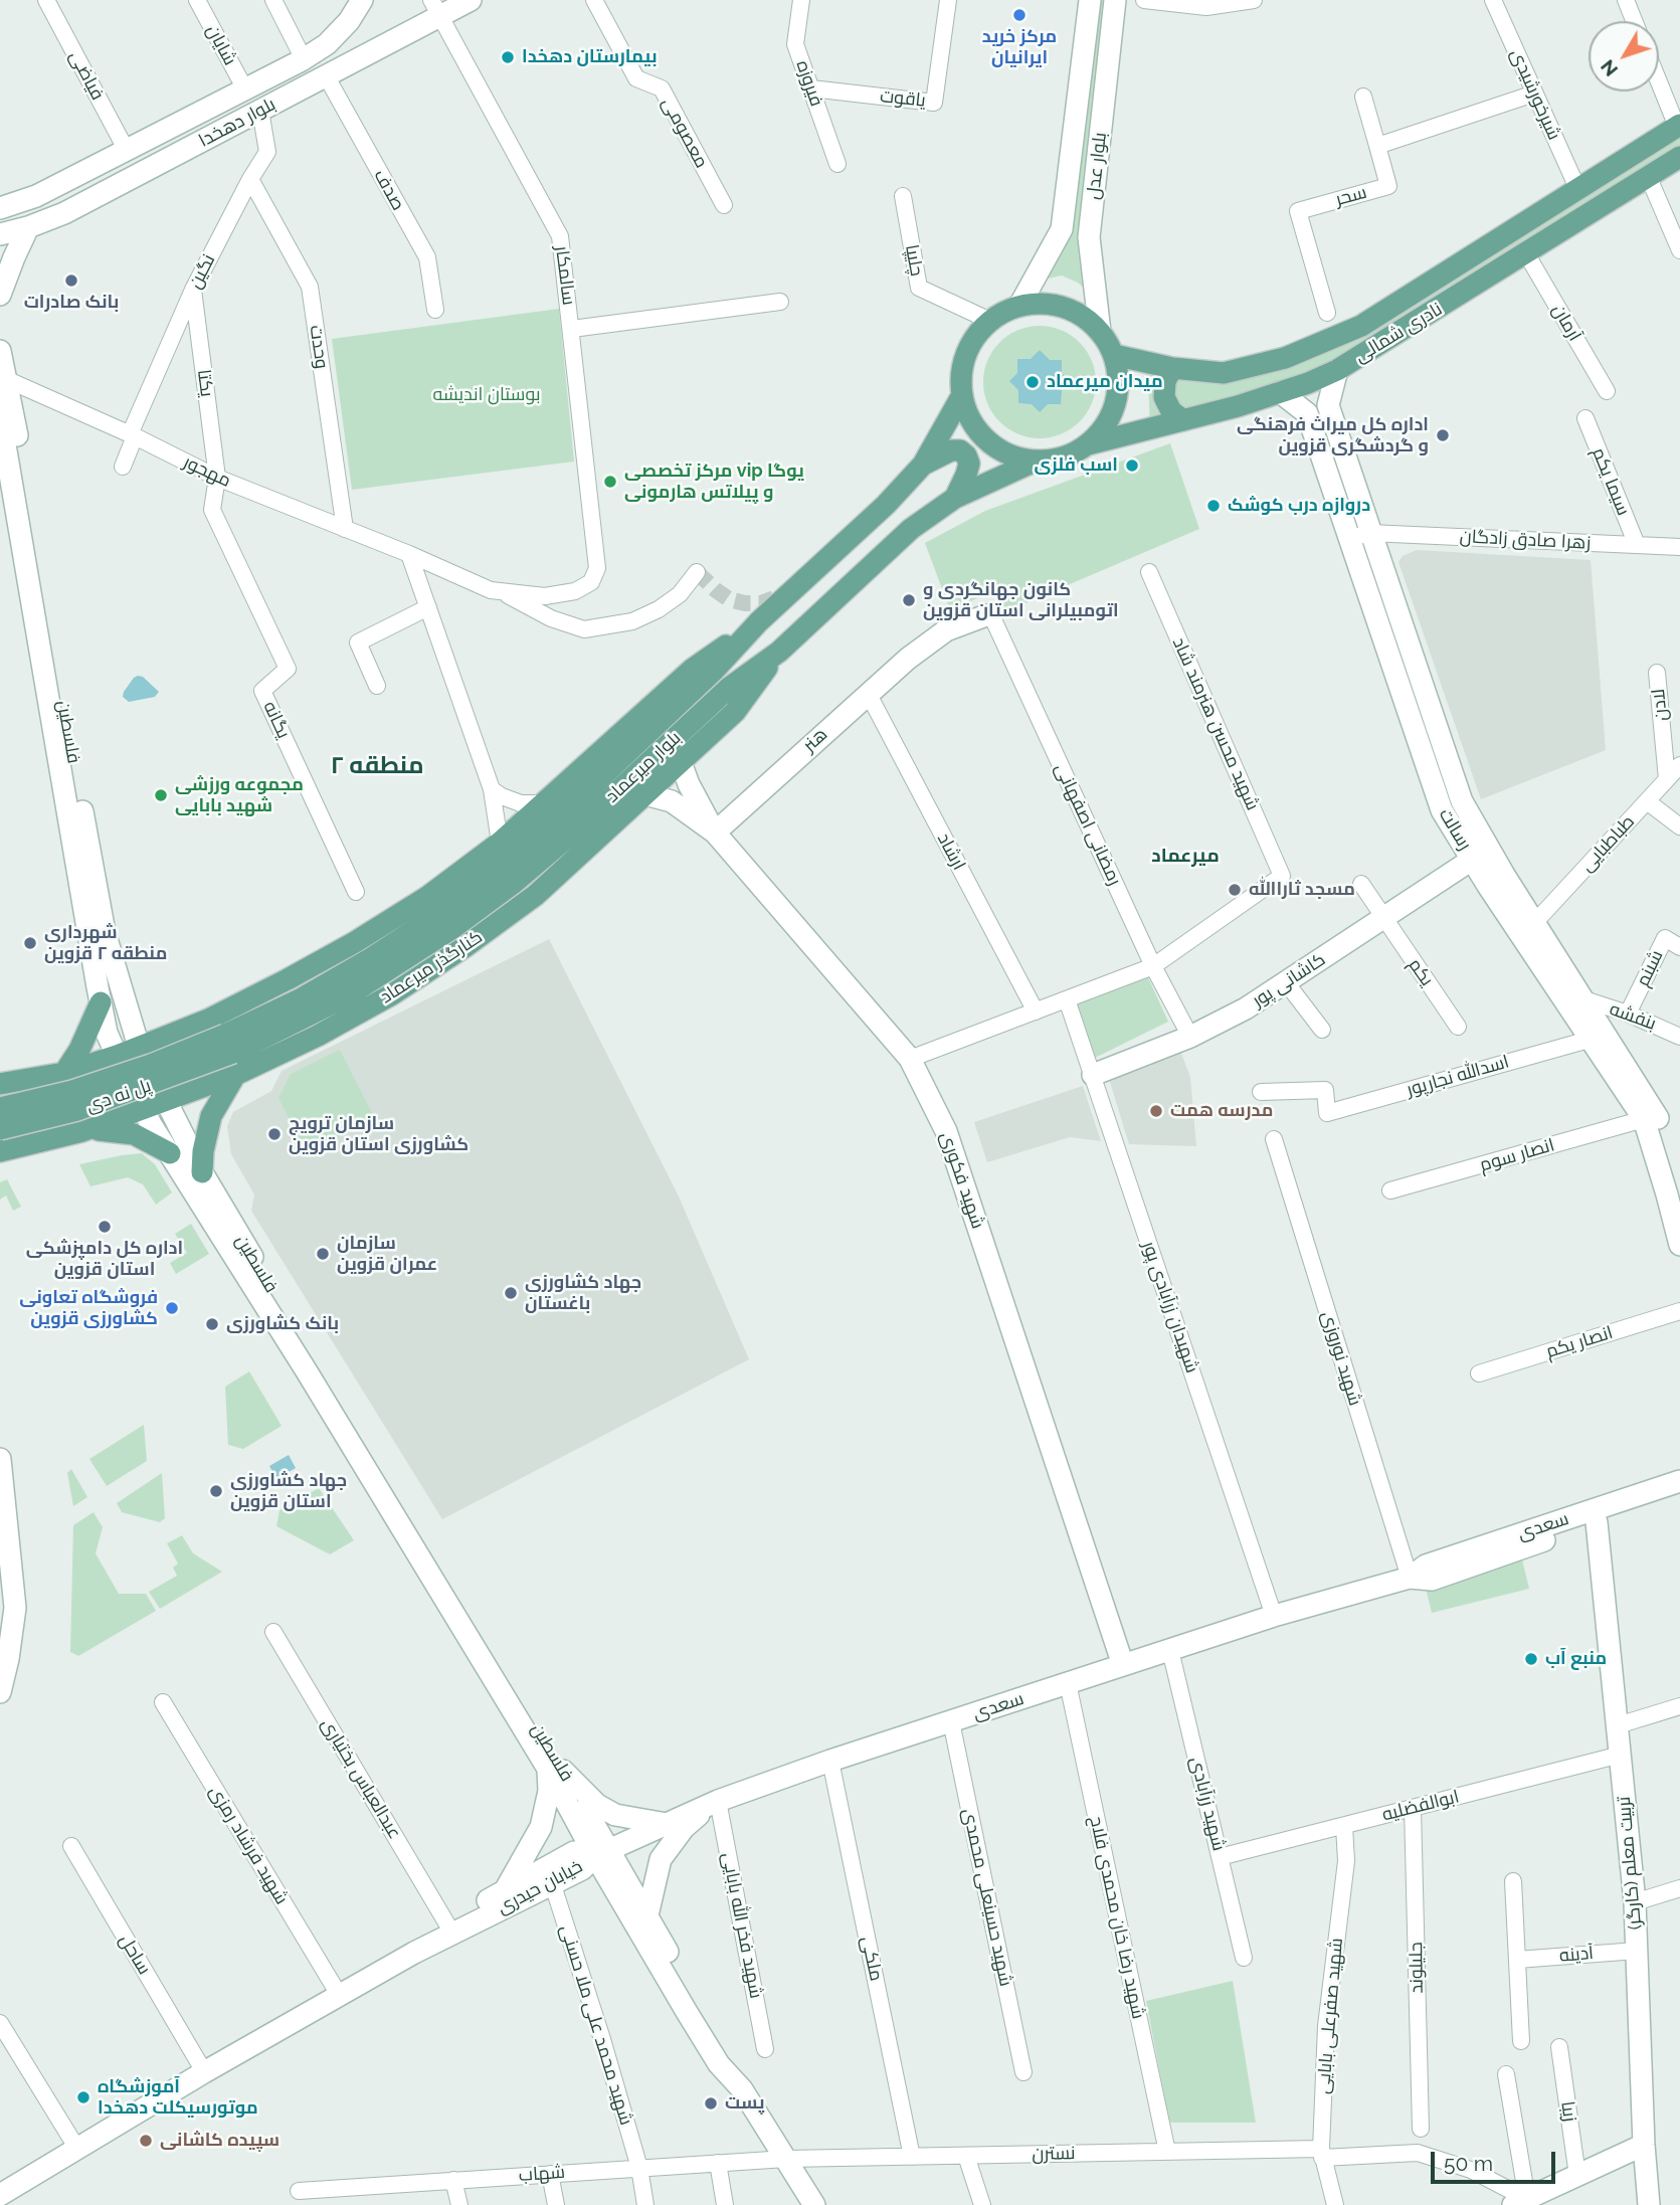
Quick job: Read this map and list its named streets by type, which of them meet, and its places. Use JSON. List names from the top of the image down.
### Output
{
  "streets": {
    "main road": [
      "بلوار دهخدا",
      "بلوار عدل",
      "نادری شمالی",
      "فلسطین",
      "هنر",
      "بلوار میرعماد",
      "رسالت",
      "کنارگذر میرعماد",
      "کاشانی پور",
      "پل نه دی",
      "شهید فکوری",
      "سعدی",
      "تربیت معلم (کارگر)",
      "خیابان حیدری"
    ],
    "street": [
      "شایان",
      "فیاضی",
      "فیروزه",
      "شیرخورشیدی",
      "یاقوت",
      "معصومی",
      "صدف",
      "سحر",
      "چلیپا",
      "نگین",
      "سالمکار",
      "آرمان",
      "وحدت",
      "یکتا",
      "مهجور",
      "سیما یکم",
      "زهرا صادق زادگان",
      "لادن",
      "یگانه",
      "شهید محسن هنرمند شاد",
      "رمضانی اصفهانی",
      "طباطبایی",
      "ارشاد",
      "شبنم",
      "یکم",
      "بنفشه",
      "اسدالله نجارپور",
      "انصار سوم",
      "شهیدان زرآبادی پور",
      "انصار یکم",
      "شهید نوروزی",
      "عبدالعباس بختیاری",
      "شهید زرآبادی",
      "ابوالفضلیه",
      "شهید فرشاد رمزی",
      "شهید حسینعلی محمدی",
      "شهید رضا خان محمدی فلاح",
      "شهید فخر الله بابایی",
      "ساحل",
      "آدینه",
      "ملکی",
      "جلیلوند",
      "شهید صفرعلی بابایی",
      "شهید محمد علی ملا حسنی",
      "زیبا",
      "نسترن",
      "شهاب"
    ]
  },
  "crossings": [
    ["شایان", "بلوار دهخدا"],
    ["فیاضی", "بلوار دهخدا"],
    ["فیروزه", "یاقوت"],
    ["شیرخورشیدی", "نادری شمالی"],
    ["بلوار دهخدا", "صدف"],
    ["بلوار دهخدا", "نگین"],
    ["بلوار دهخدا", "سالمکار"],
    ["بلوار عدل", "چلیپا"],
    ["بلوار عدل", "نادری شمالی"],
    ["بلوار عدل", "بلوار میرعماد"],
    ["چلیپا", "نادری شمالی"],
    ["چلیپا", "بلوار میرعماد"],
    ["نگین", "وحدت"],
    ["نگین", "یکتا"],
    ["نگین", "مهجور"],
    ["سالمکار", "مهجور"],
    ["آرمان", "نادری شمالی"],
    ["نادری شمالی", "بلوار میرعماد"],
    ["نادری شمالی", "رسالت"],
    ["وحدت", "مهجور"],
    ["یکتا", "مهجور"],
    ["یکتا", "یگانه"],
    ["مهجور", "یگانه"],
    ["مهجور", "فلسطین"],
    ["سیما یکم", "زهرا صادق زادگان"],
    ["زهرا صادق زادگان", "رسالت"],
    ["لادن", "طباطبایی"],
    ["شهید محسن هنرمند شاد", "رمضانی اصفهانی"],
    ["فلسطین", "کنارگذر میرعماد"],
    ["فلسطین", "سعدی"],
    ["فلسطین", "خیابان حیدری"],
    ["فلسطین", "نسترن"],
    ["فلسطین", "شهاب"],
    ["هنر", "رمضانی اصفهانی"],
    ["هنر", "ارشاد"],
    ["هنر", "شهید فکوری"],
    ["بلوار میرعماد", "کنارگذر میرعماد"],
    ["بلوار میرعماد", "پل نه دی"],
    ["رمضانی اصفهانی", "کاشانی پور"],
    ["رسالت", "طباطبایی"],
    ["رسالت", "کاشانی پور"],
    ["رسالت", "بنفشه"],
    ["رسالت", "اسدالله نجارپور"],
    ["رسالت", "انصار سوم"],
    ["کنارگذر میرعماد", "شهید فکوری"],
    ["شبنم", "بنفشه"],
    ["یکم", "کاشانی پور"],
    ["کاشانی پور", "شهیدان زرآبادی پور"],
    ["شهید فکوری", "سعدی"],
    ["شهیدان زرآبادی پور", "سعدی"],
    ["شهید نوروزی", "سعدی"],
    ["سعدی", "شهید زرآبادی"],
    ["سعدی", "تربیت معلم (کارگر)"],
    ["سعدی", "خیابان حیدری"],
    ["سعدی", "شهید حسینعلی محمدی"],
    ["سعدی", "شهید رضا خان محمدی فلاح"],
    ["سعدی", "شهید فخر الله بابایی"],
    ["سعدی", "ملکی"],
    ["عبدالعباس بختیاری", "خیابان حیدری"],
    ["شهید زرآبادی", "ابوالفضلیه"],
    ["ابوالفضلیه", "تربیت معلم (کارگر)"],
    ["ابوالفضلیه", "جلیلوند"],
    ["ابوالفضلیه", "شهید صفرعلی بابایی"],
    ["شهید فرشاد رمزی", "خیابان حیدری"],
    ["تربیت معلم (کارگر)", "آدینه"],
    ["خیابان حیدری", "ساحل"],
    ["خیابان حیدری", "شهید محمد علی ملا حسنی"],
    ["شهید رضا خان محمدی فلاح", "نسترن"],
    ["ملکی", "نسترن"],
    ["شهید صفرعلی بابایی", "نسترن"],
    ["شهید محمد علی ملا حسنی", "شهاب"],
    ["نسترن", "شهاب"]
  ],
  "districts": ["منطقه ۲", "میرعماد"],
  "parks": ["بوستان اندیشه"],
  "places": [
    "مرکز خرید ایرانیان",
    "بیمارستان دهخدا",
    "بانک صادرات",
    "میدان میرعماد",
    "اداره کل میراث فرهنگی و گردشگری قزوین",
    "اسب فلزی",
    "مرکز تخصصی vip یوگا و پیلاتس هارمونی",
    "دروازه درب کوشک",
    "کانون جهانگردی و اتومبیلرانی استان قزوین",
    "مجموعه ورزشی شهید بابایی",
    "مسجد ثاراالله",
    "شهرداری منطقه ۲ قزوین",
    "مدرسه همت",
    "سازمان ترویج کشاورزی استان قزوین",
    "اداره کل دامپزشکی استان قزوین",
    "سازمان عمران قزوین",
    "جهاد کشاورزی باغستان",
    "فروشگاه تعاونی کشاورزی قزوین",
    "بانک کشاورزی",
    "جهاد کشاورزی استان قزوین",
    "منبع آب",
    "آموزشگاه موتورسیکلت دهخدا",
    "پست",
    "سپیده کاشانی"
  ],
  "scale_bar": "50 m",
  "north": "bottom left"
}
